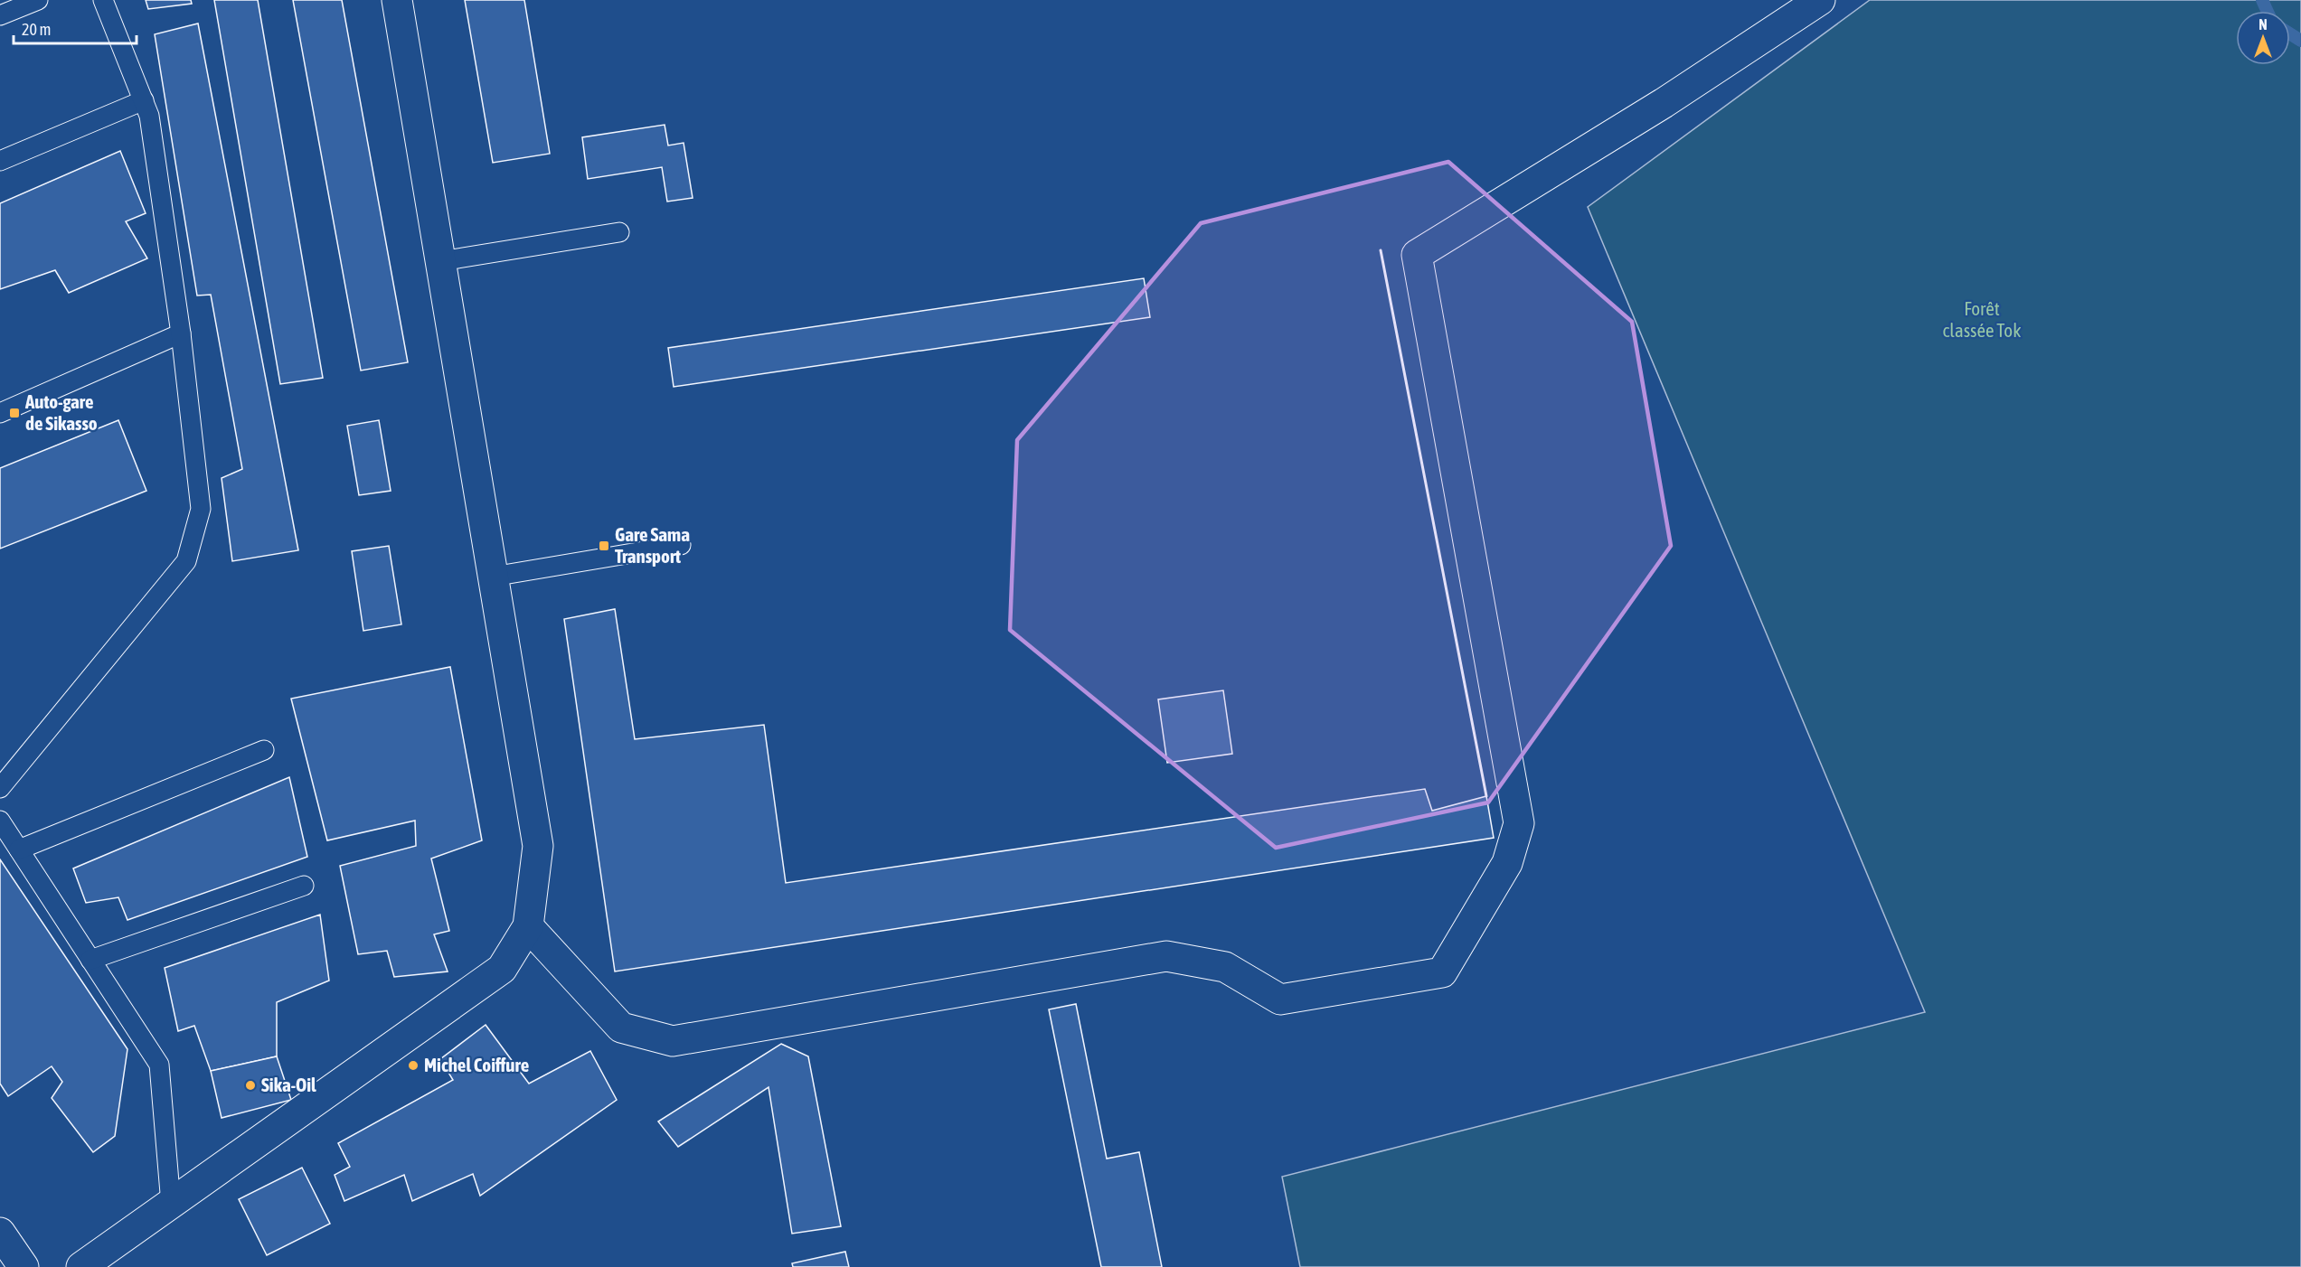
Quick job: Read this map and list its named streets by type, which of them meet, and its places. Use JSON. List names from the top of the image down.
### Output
{
  "parks": ["Forêt classée Tok"],
  "places": {
    "transit": ["Auto-gare de Sikasso", "Gare Sama Transport"],
    "other": ["Michel Coiffure", "Sika-Oil"]
  },
  "scale_bar": "20 m",
  "north": "top"
}
